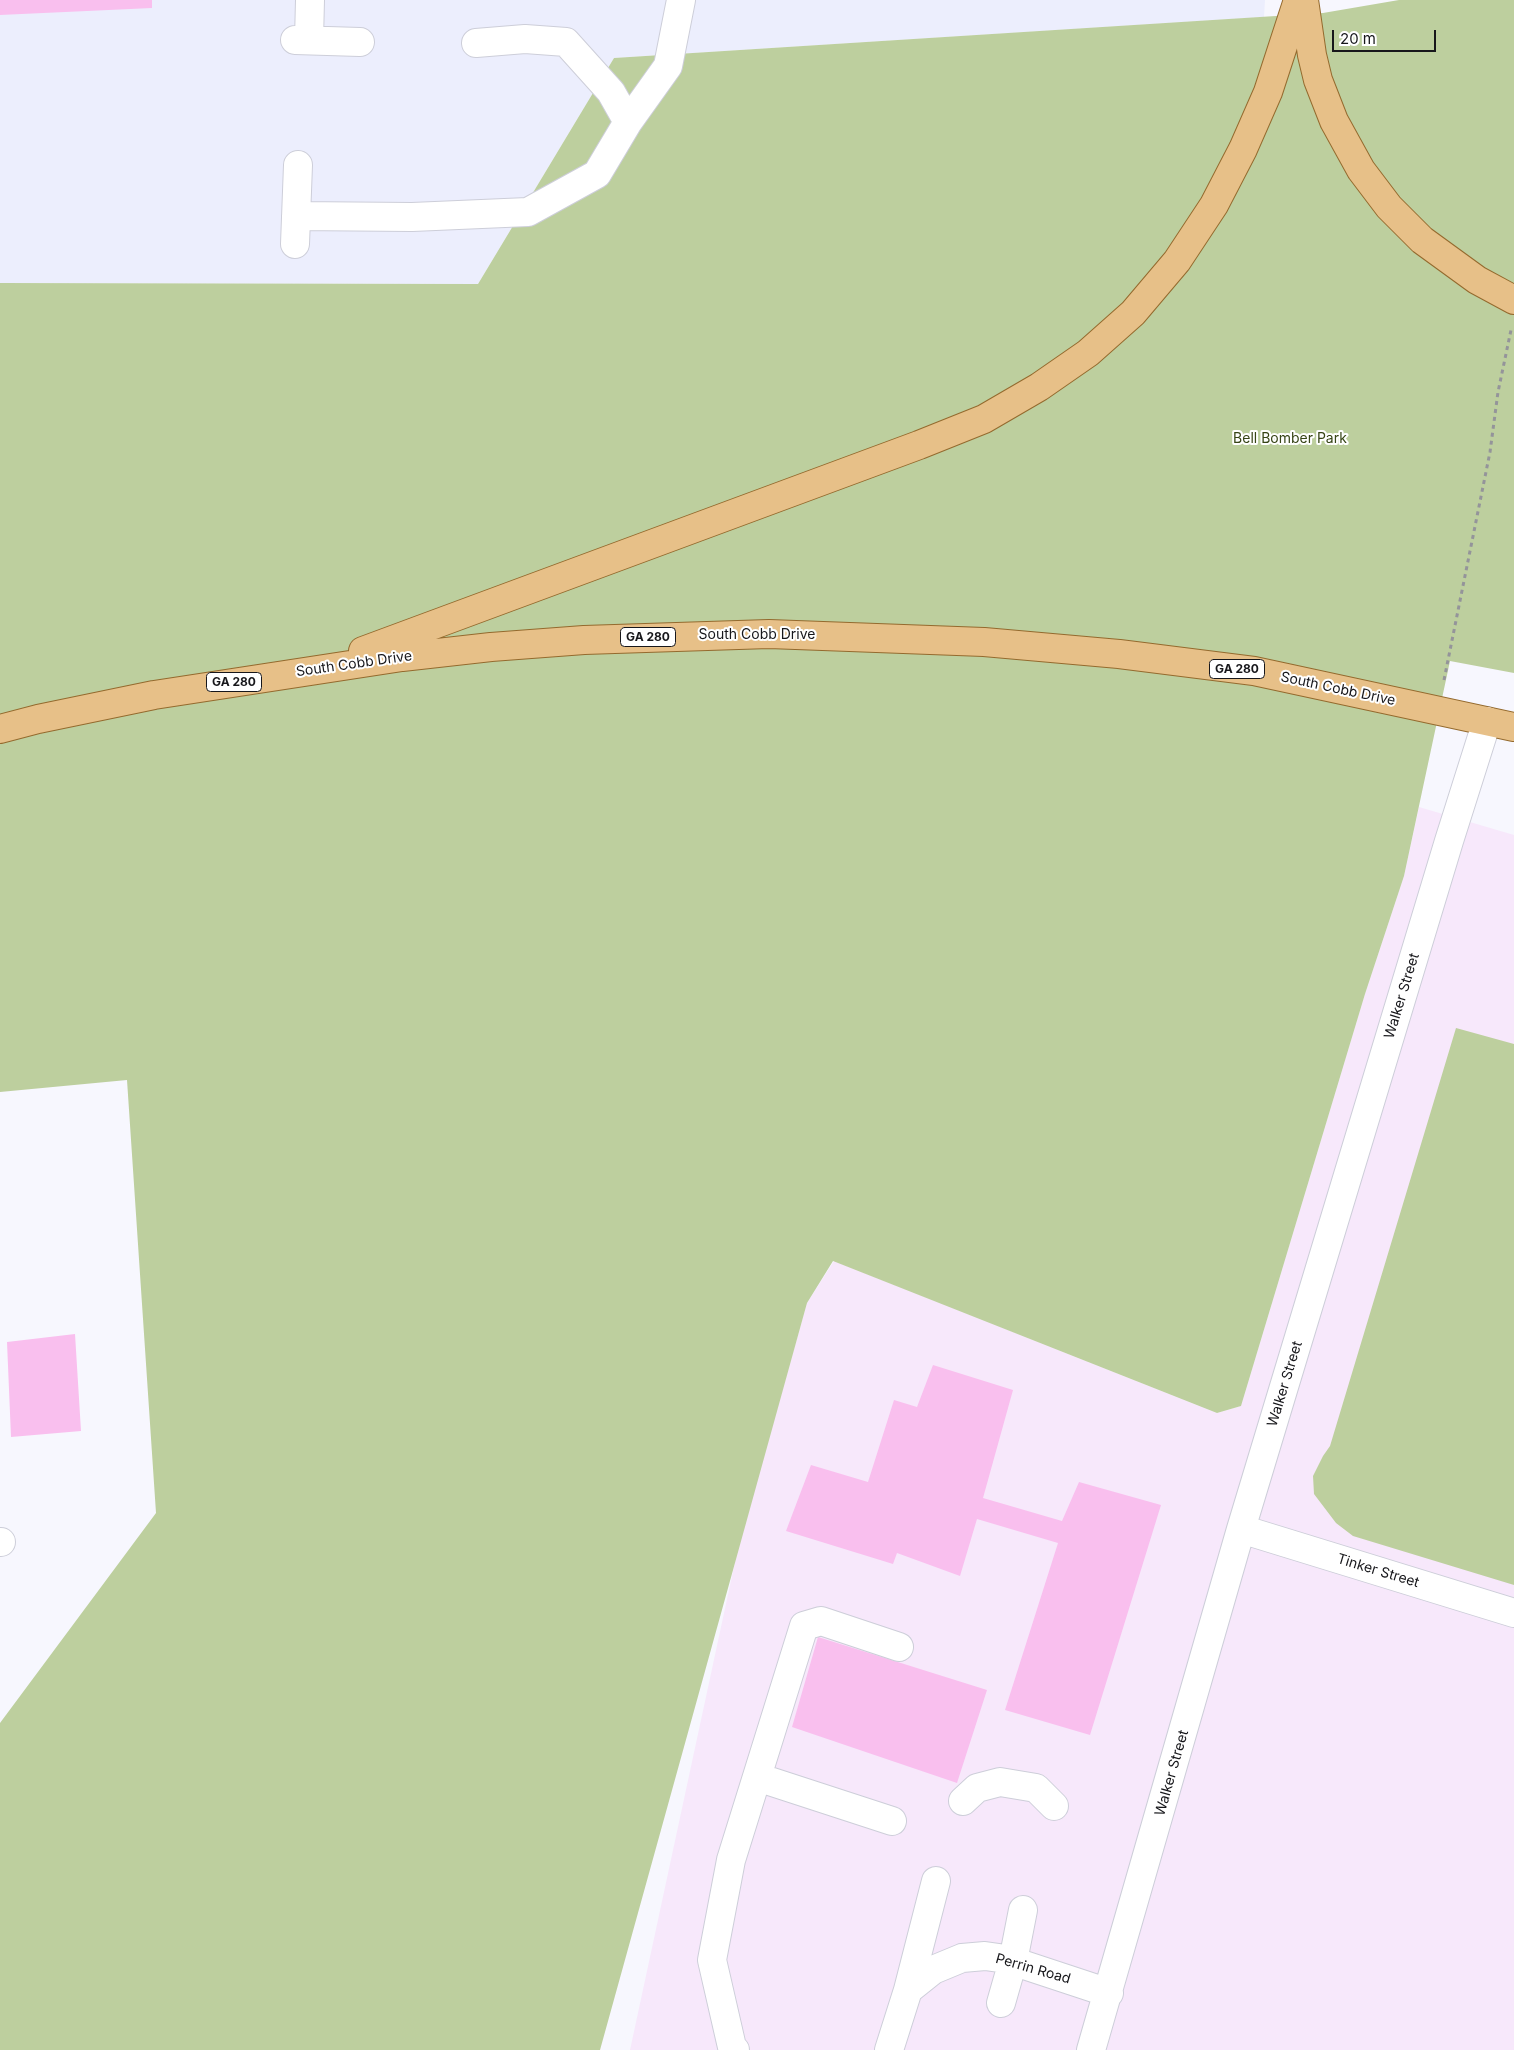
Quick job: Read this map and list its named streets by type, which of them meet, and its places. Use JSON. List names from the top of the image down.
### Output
{
  "streets": {
    "main road": ["South Cobb Drive", "GA 280"],
    "street": ["Walker Street", "Tinker Street", "Perrin Road"]
  },
  "crossings": [
    ["South Cobb Drive", "Walker Street"],
    ["Walker Street", "Tinker Street"],
    ["Walker Street", "Perrin Road"]
  ],
  "parks": ["Bell Bomber Park"],
  "scale_bar": "20 m"
}
